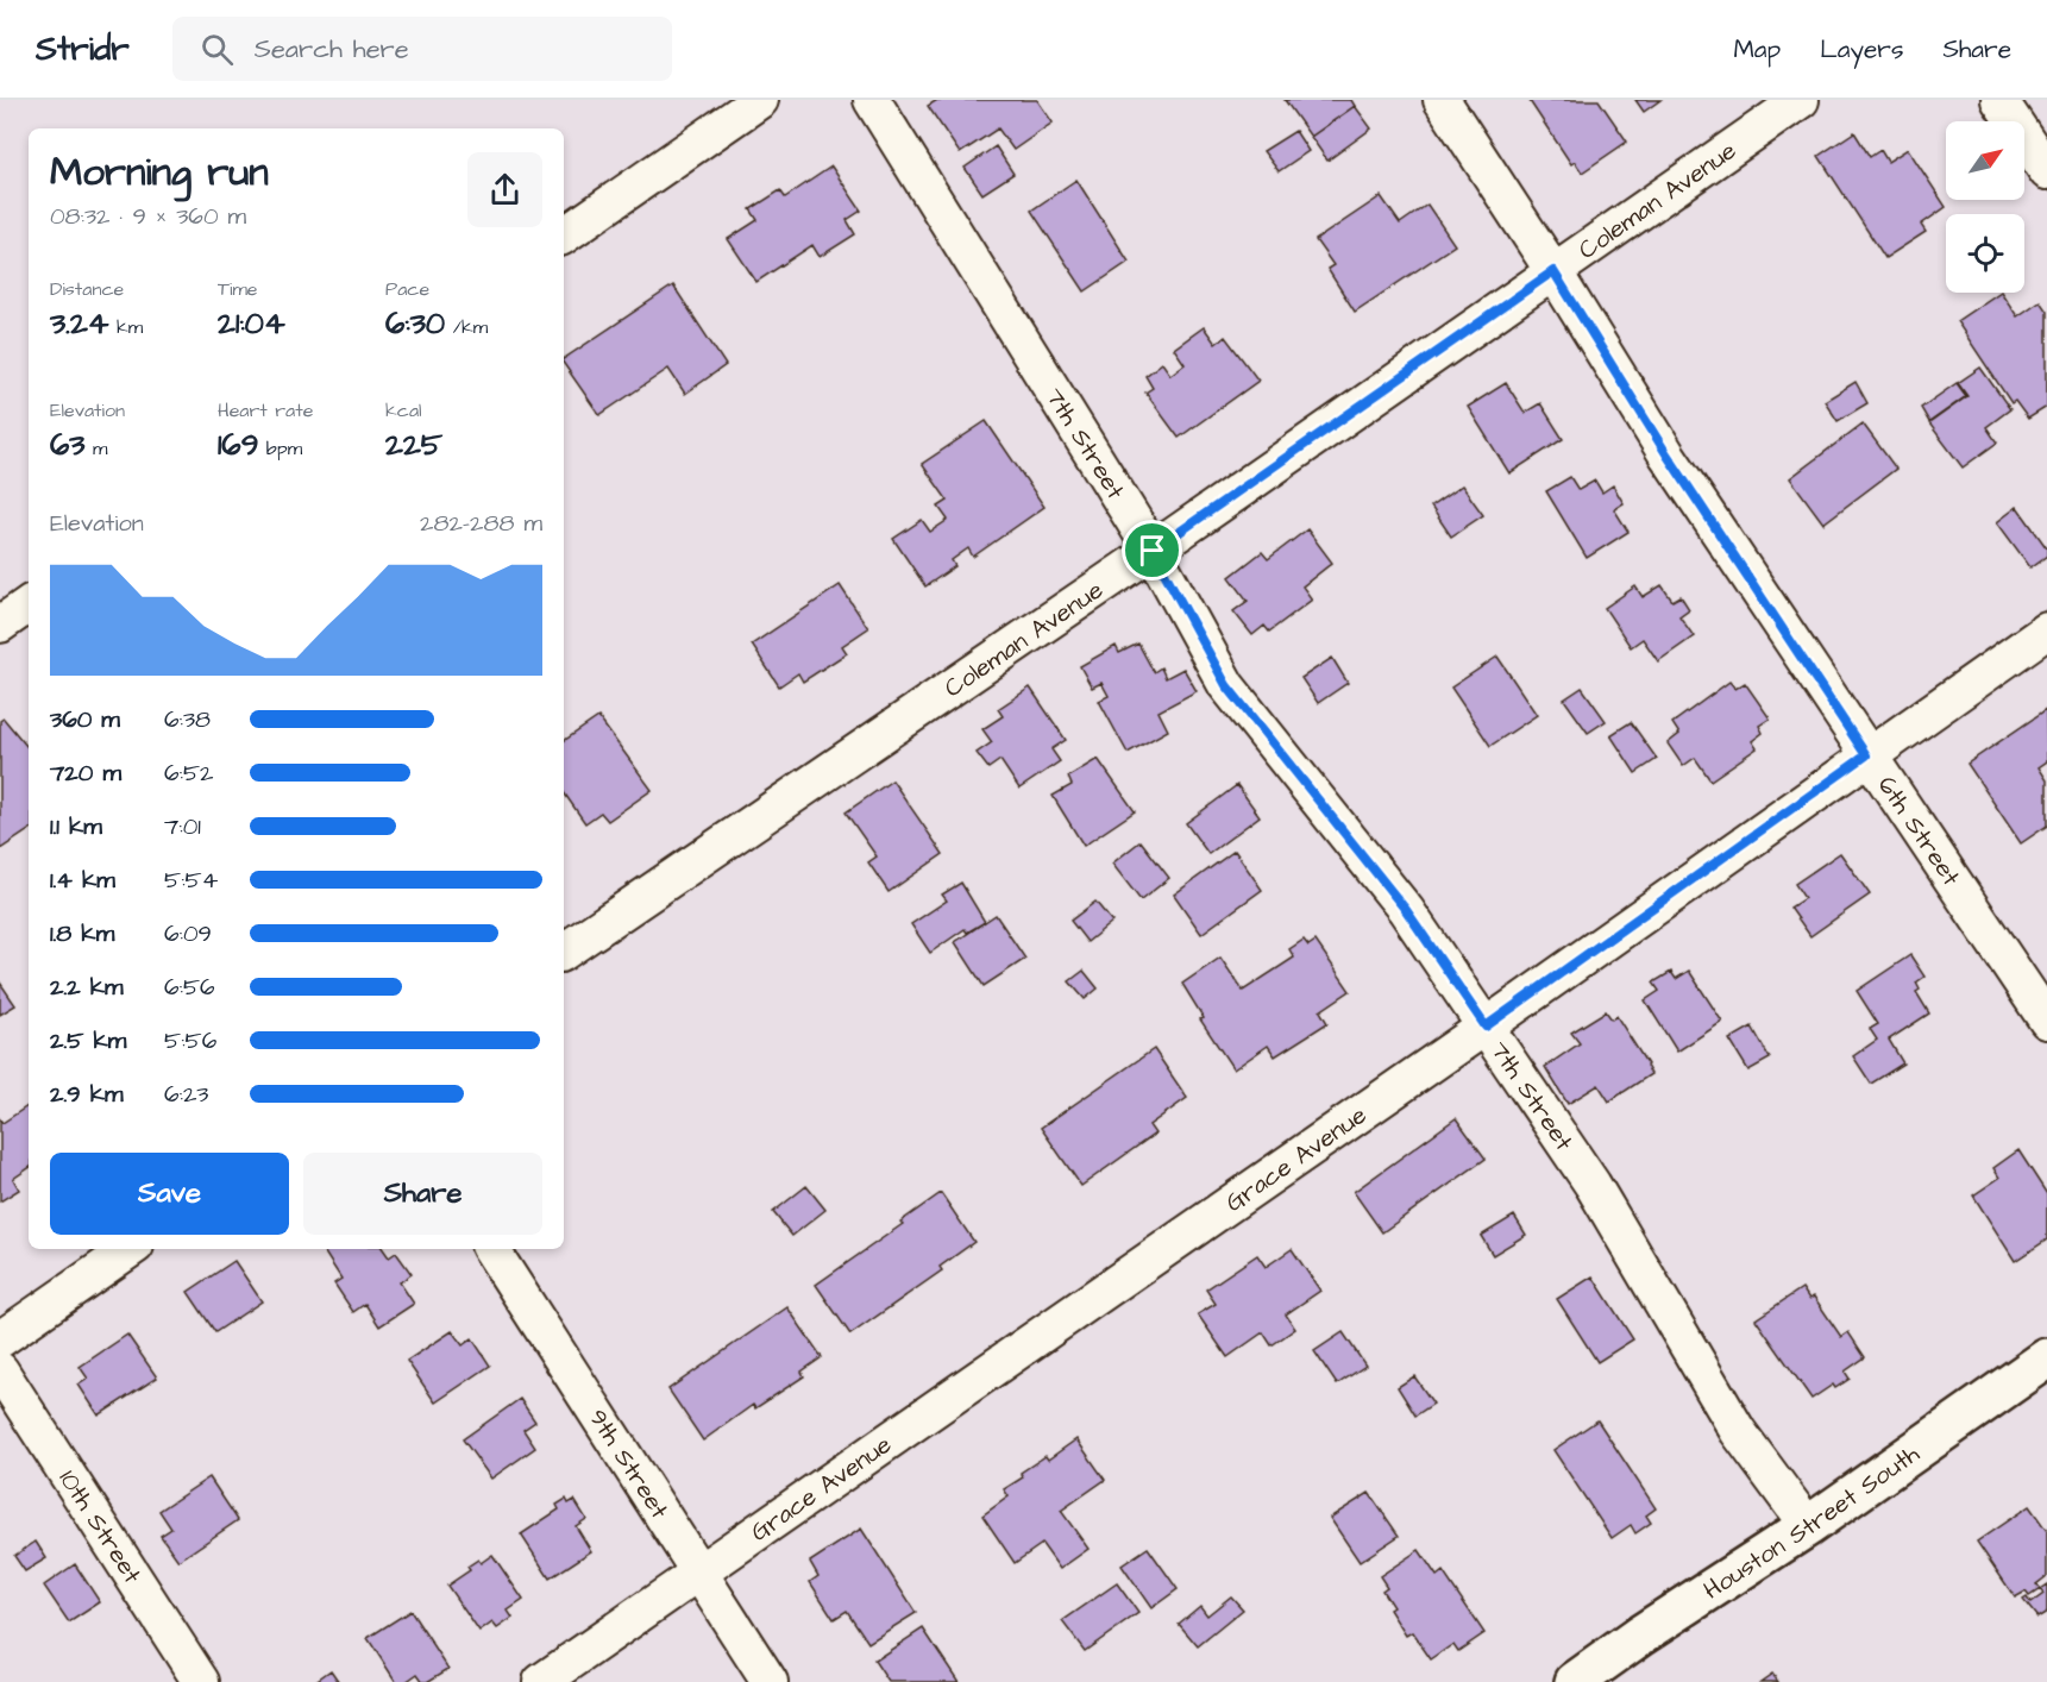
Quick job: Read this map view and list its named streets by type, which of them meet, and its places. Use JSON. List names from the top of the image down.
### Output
{
  "streets": {
    "street": [
      "Coleman Avenue",
      "7th Street",
      "6th Street",
      "Grace Avenue",
      "9th Street",
      "Houston Street South",
      "10th Street"
    ]
  },
  "crossings": [
    ["Coleman Avenue", "7th Street"],
    ["Coleman Avenue", "6th Street"],
    ["7th Street", "Grace Avenue"],
    ["7th Street", "Houston Street South"],
    ["6th Street", "Grace Avenue"],
    ["Grace Avenue", "9th Street"]
  ],
  "north": "top right",
  "page": {
    "header": "Stridr",
    "search": "Search here",
    "nav": ["Map", "Layers", "Share"],
    "heading": ["Morning run", "08:32 · 9 × 360 m"],
    "stats": [
      ["Distance", "3.24 km"],
      ["Time", "21:04"],
      ["Pace", "6:30 /km"],
      ["Elevation", "63 m"],
      ["Heart rate", "169 bpm"],
      ["kcal", "225"]
    ],
    "chart": ["Elevation", "282–288 m"],
    "list": [
      {
        "name": "360 m",
        "note": "6:38"
      },
      {
        "name": "720 m",
        "note": "6:52"
      },
      {
        "name": "1.1 km",
        "note": "7:01"
      },
      {
        "name": "1.4 km",
        "note": "5:54"
      },
      {
        "name": "1.8 km",
        "note": "6:09"
      },
      {
        "name": "2.2 km",
        "note": "6:56"
      },
      {
        "name": "2.5 km",
        "note": "5:56"
      },
      {
        "name": "2.9 km",
        "note": "6:23"
      }
    ],
    "buttons": ["Save", "Share"]
  }
}
